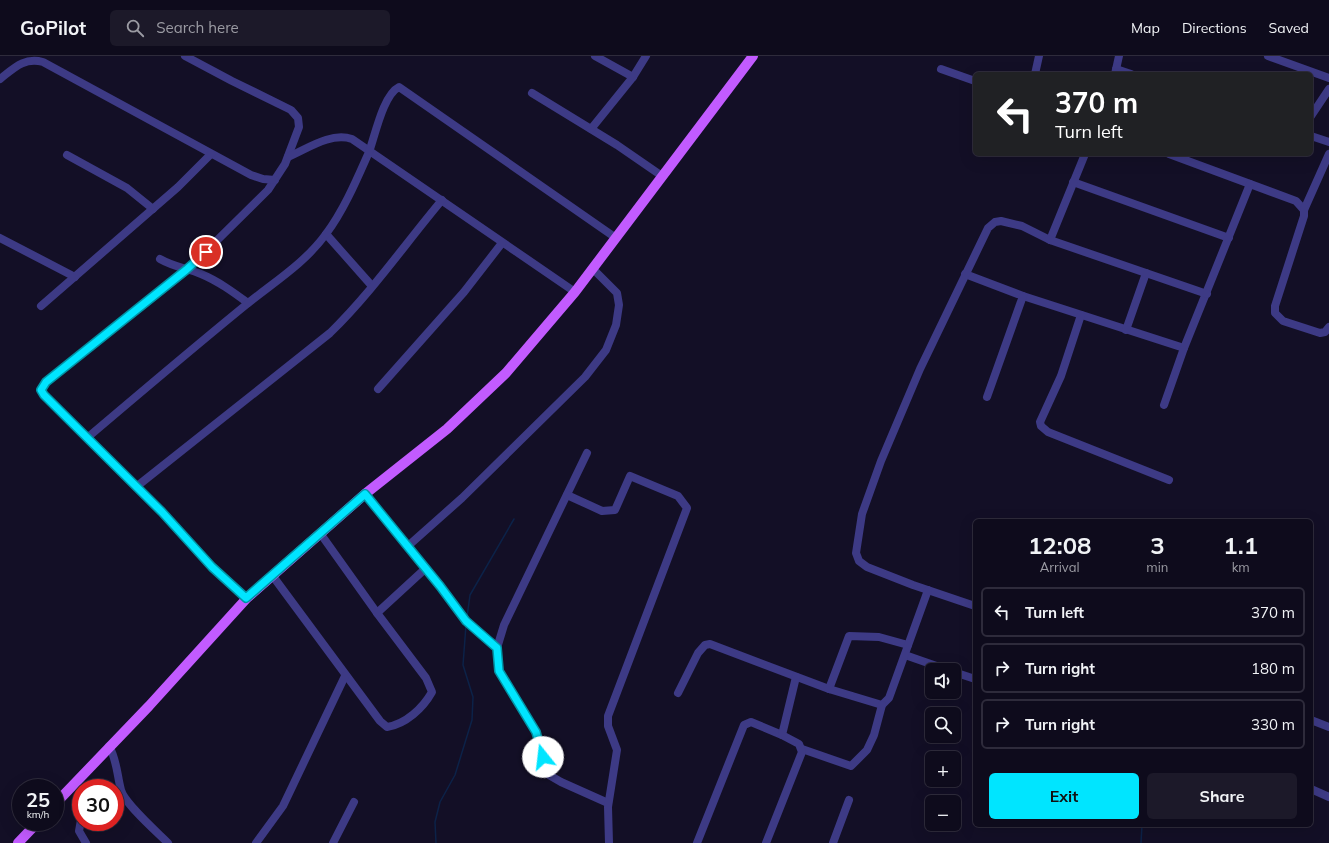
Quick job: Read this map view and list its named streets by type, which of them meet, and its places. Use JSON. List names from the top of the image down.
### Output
{
  "page": {
    "header": "GoPilot",
    "search": "Search here",
    "nav": ["Map", "Directions", "Saved"],
    "turn": ["370 m", "Turn left"],
    "eta": [
      "12:08",
      "Arrival",
      "3",
      "min",
      "1.1",
      "km"
    ],
    "list": [
      {
        "name": "Turn left",
        "value": "370 m"
      },
      {
        "name": "Turn right",
        "value": "180 m"
      },
      {
        "name": "Turn right",
        "value": "330 m"
      }
    ],
    "map_buttons": ["+", "−"],
    "buttons": ["Exit", "Share"],
    "speed": "25 km/h",
    "limit": "30"
  }
}
